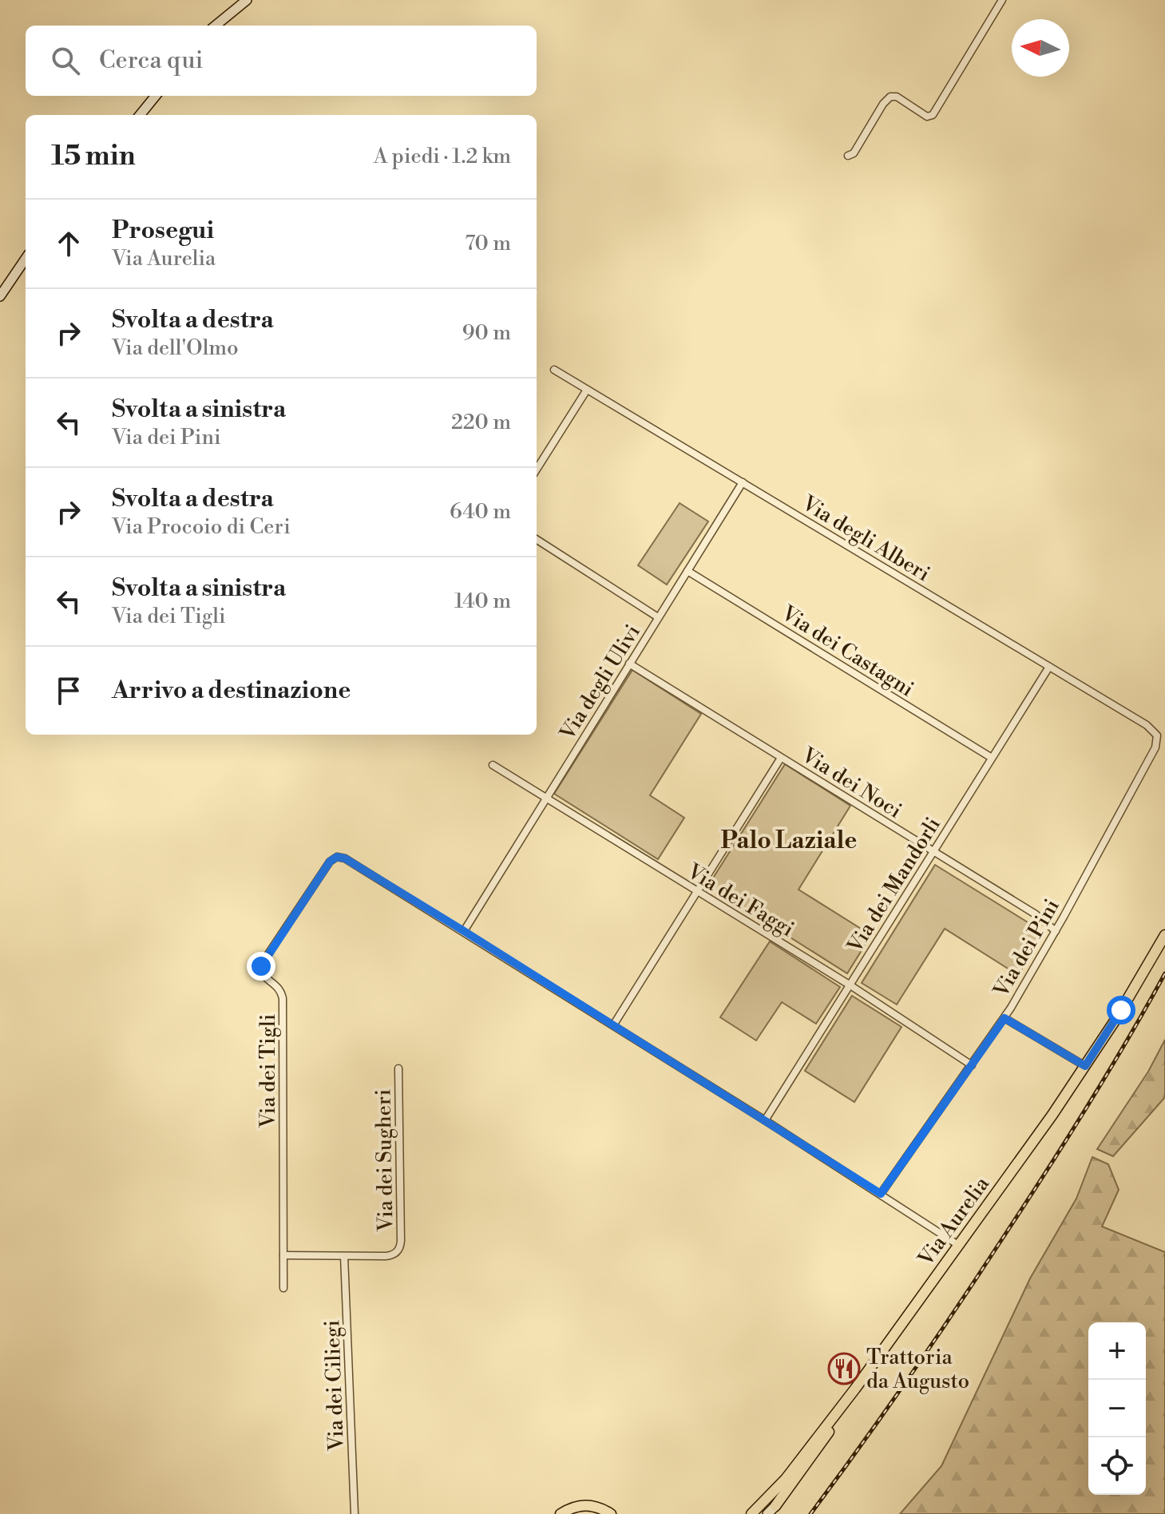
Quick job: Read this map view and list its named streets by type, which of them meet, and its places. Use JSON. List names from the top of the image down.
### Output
{
  "streets": {
    "main road": ["Via Aurelia"],
    "street": [
      "Via degli Alberi",
      "Via dei Castagni",
      "Via degli Ulivi",
      "Via dei Noci",
      "Via dei Mandorli",
      "Via dei Faggi",
      "Via dei Pini",
      "Via dei Tigli",
      "Via dei Sugheri",
      "Via dei Ciliegi"
    ]
  },
  "crossings": [
    ["Via degli Alberi", "Via degli Ulivi"],
    ["Via degli Alberi", "Via dei Mandorli"],
    ["Via degli Alberi", "Via dei Pini"],
    ["Via dei Castagni", "Via degli Ulivi"],
    ["Via dei Castagni", "Via dei Mandorli"],
    ["Via degli Ulivi", "Via dei Noci"],
    ["Via degli Ulivi", "Via dei Faggi"],
    ["Via degli Ulivi", "Via dei Tigli"],
    ["Via dei Noci", "Via dei Mandorli"],
    ["Via dei Noci", "Via dei Pini"],
    ["Via dei Mandorli", "Via dei Faggi"],
    ["Via dei Faggi", "Via dei Pini"],
    ["Via dei Tigli", "Via dei Sugheri"],
    ["Via dei Sugheri", "Via dei Ciliegi"]
  ],
  "districts": ["Palo Laziale"],
  "places": {
    "restaurant": ["Trattoria da Augusto"]
  },
  "north": "left",
  "page": {
    "search": "Cerca qui",
    "heading": ["15 min", "A piedi · 1.2 km"],
    "list": [
      ["Prosegui", "Via Aurelia", "70 m"],
      ["Svolta a destra", "Via dell'Olmo", "90 m"],
      ["Svolta a sinistra", "Via dei Pini", "220 m"],
      ["Svolta a destra", "Via Procoio di Ceri", "640 m"],
      ["Svolta a sinistra", "Via dei Tigli", "140 m"],
      "Arrivo a destinazione"
    ],
    "map_buttons": ["+", "−"]
  }
}
